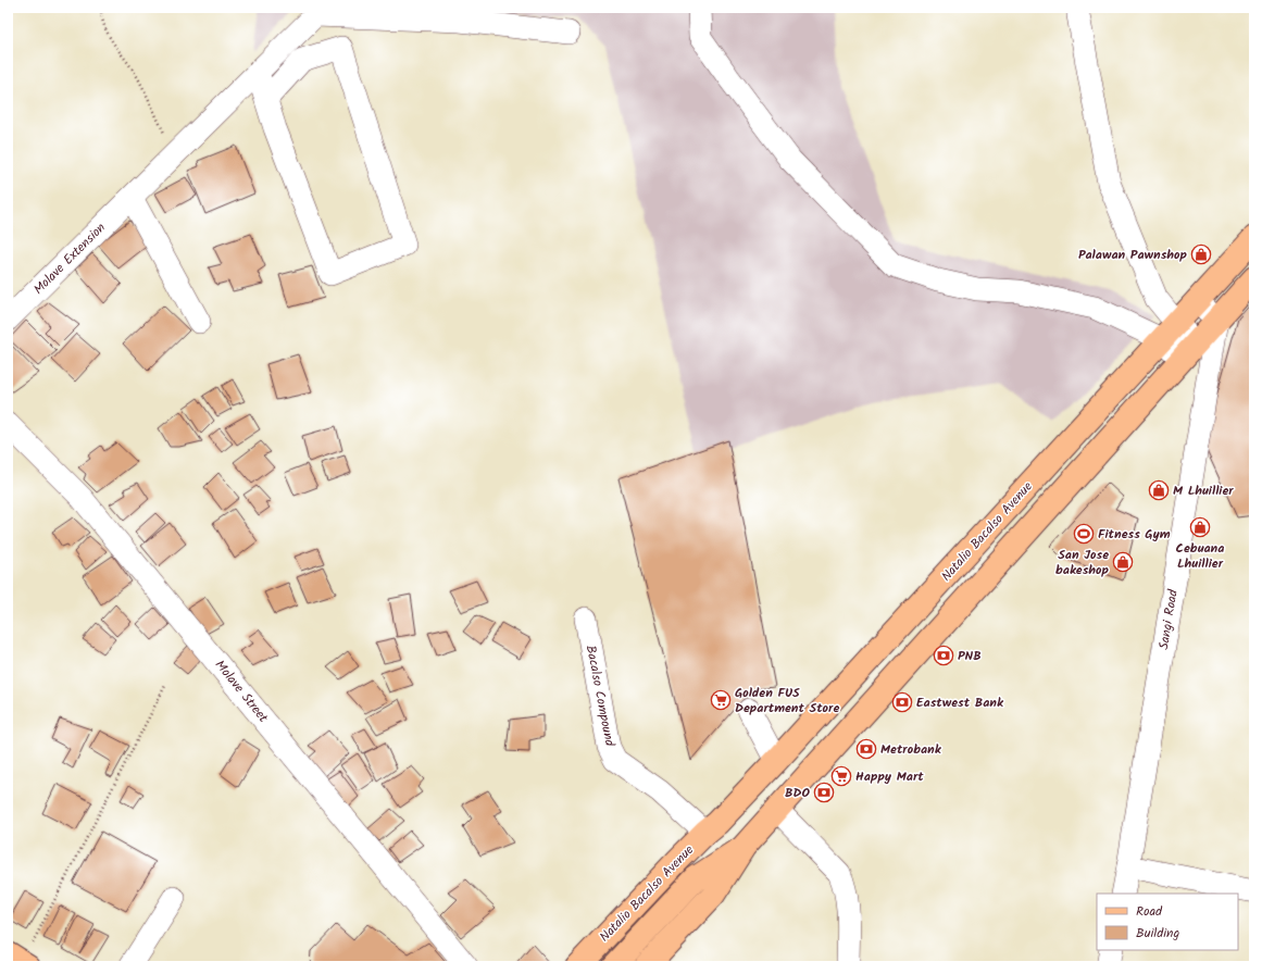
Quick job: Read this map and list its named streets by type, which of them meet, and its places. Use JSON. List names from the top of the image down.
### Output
{
  "streets": {
    "main road": ["Natalio Bacalso Avenue"],
    "street": [
      "Molave Extension",
      "Sangi Road",
      "Molave Street",
      "Bacalso Compound"
    ]
  },
  "crossings": [
    ["Natalio Bacalso Avenue", "Sangi Road"],
    ["Natalio Bacalso Avenue", "Bacalso Compound"]
  ],
  "places": {
    "shop": [
      "Palawan Pawnshop",
      "M Lhuillier",
      "Cebuana Lhuillier",
      "San Jose bakeshop"
    ],
    "sports": ["Fitness Gym"],
    "bank": [
      "PNB",
      "Eastwest Bank",
      "Metrobank",
      "BDO"
    ],
    "supermarket": ["Golden FUS Department Store", "Happy Mart"]
  },
  "legend": ["Road", "Building"]
}
